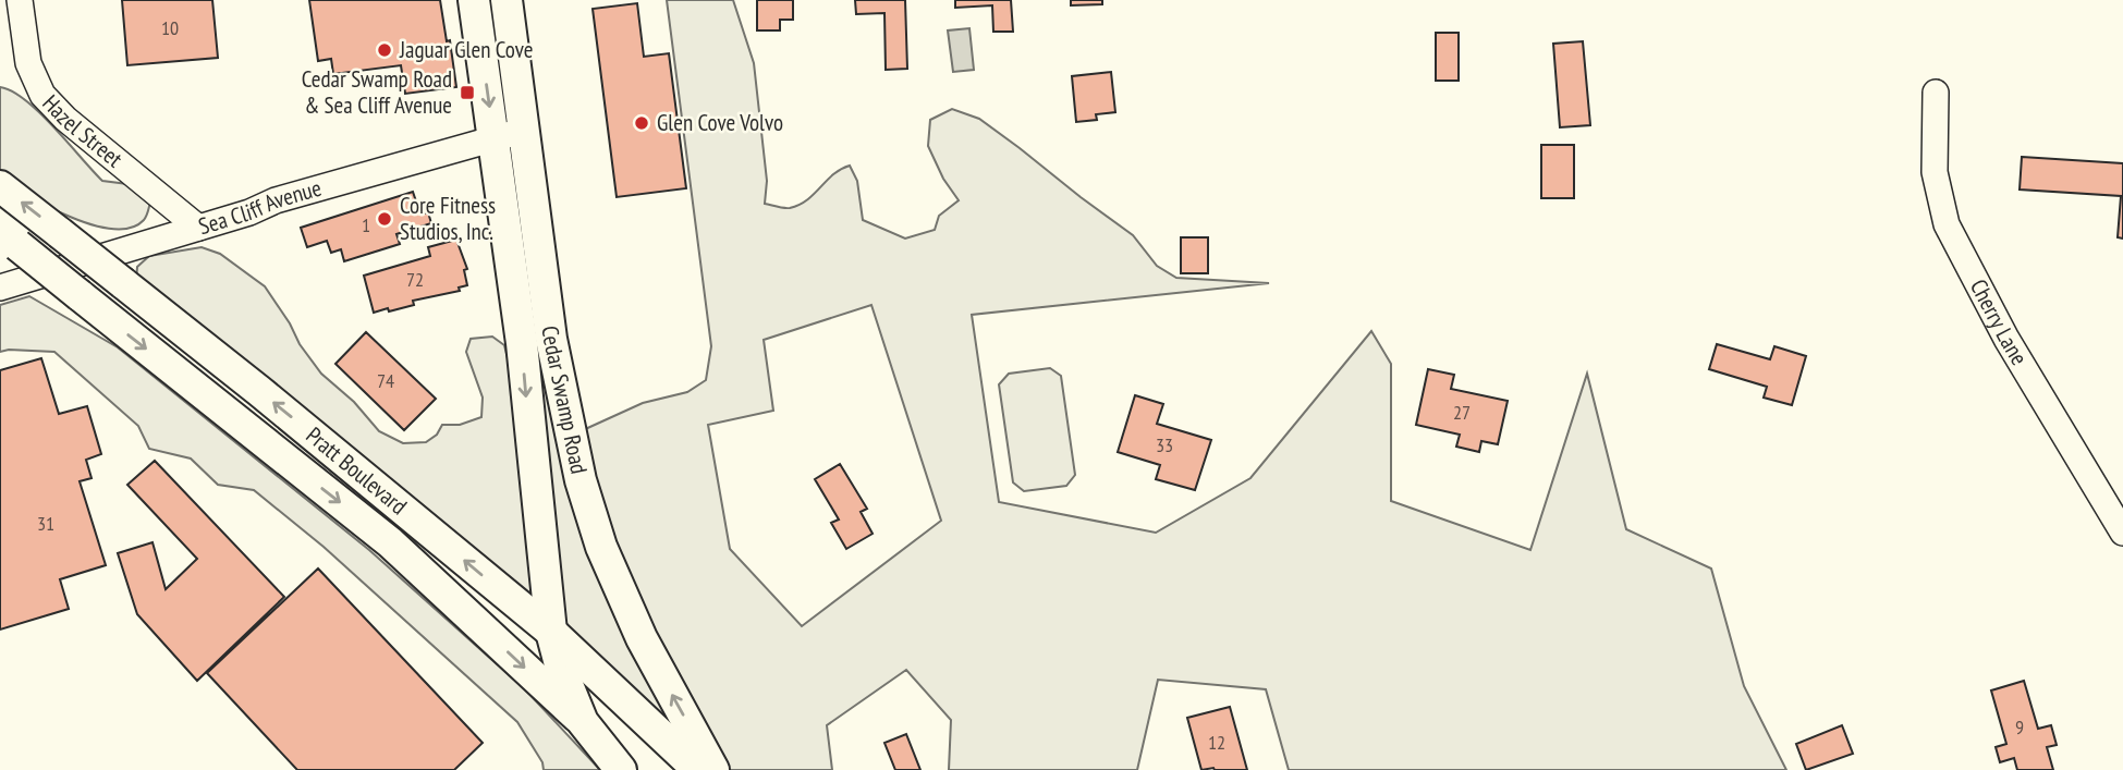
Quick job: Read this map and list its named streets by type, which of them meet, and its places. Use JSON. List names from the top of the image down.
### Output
{
  "streets": {
    "main road": ["Cedar Swamp Road", "Pratt Boulevard"],
    "street": ["Hazel Street", "Sea Cliff Avenue", "Cherry Lane"]
  },
  "crossings": [
    ["Hazel Street", "Sea Cliff Avenue"],
    ["Sea Cliff Avenue", "Cedar Swamp Road"],
    ["Cedar Swamp Road", "Pratt Boulevard"]
  ],
  "places": {
    "other": ["Jaguar Glen Cove", "Glen Cove Volvo", "Core Fitness Studios, Inc."],
    "transit": ["Cedar Swamp Road & Sea Cliff Avenue"]
  },
  "house_numbers": [
    "10",
    "1",
    "72",
    "74",
    "27",
    "33",
    "31",
    "9",
    "12"
  ]
}
